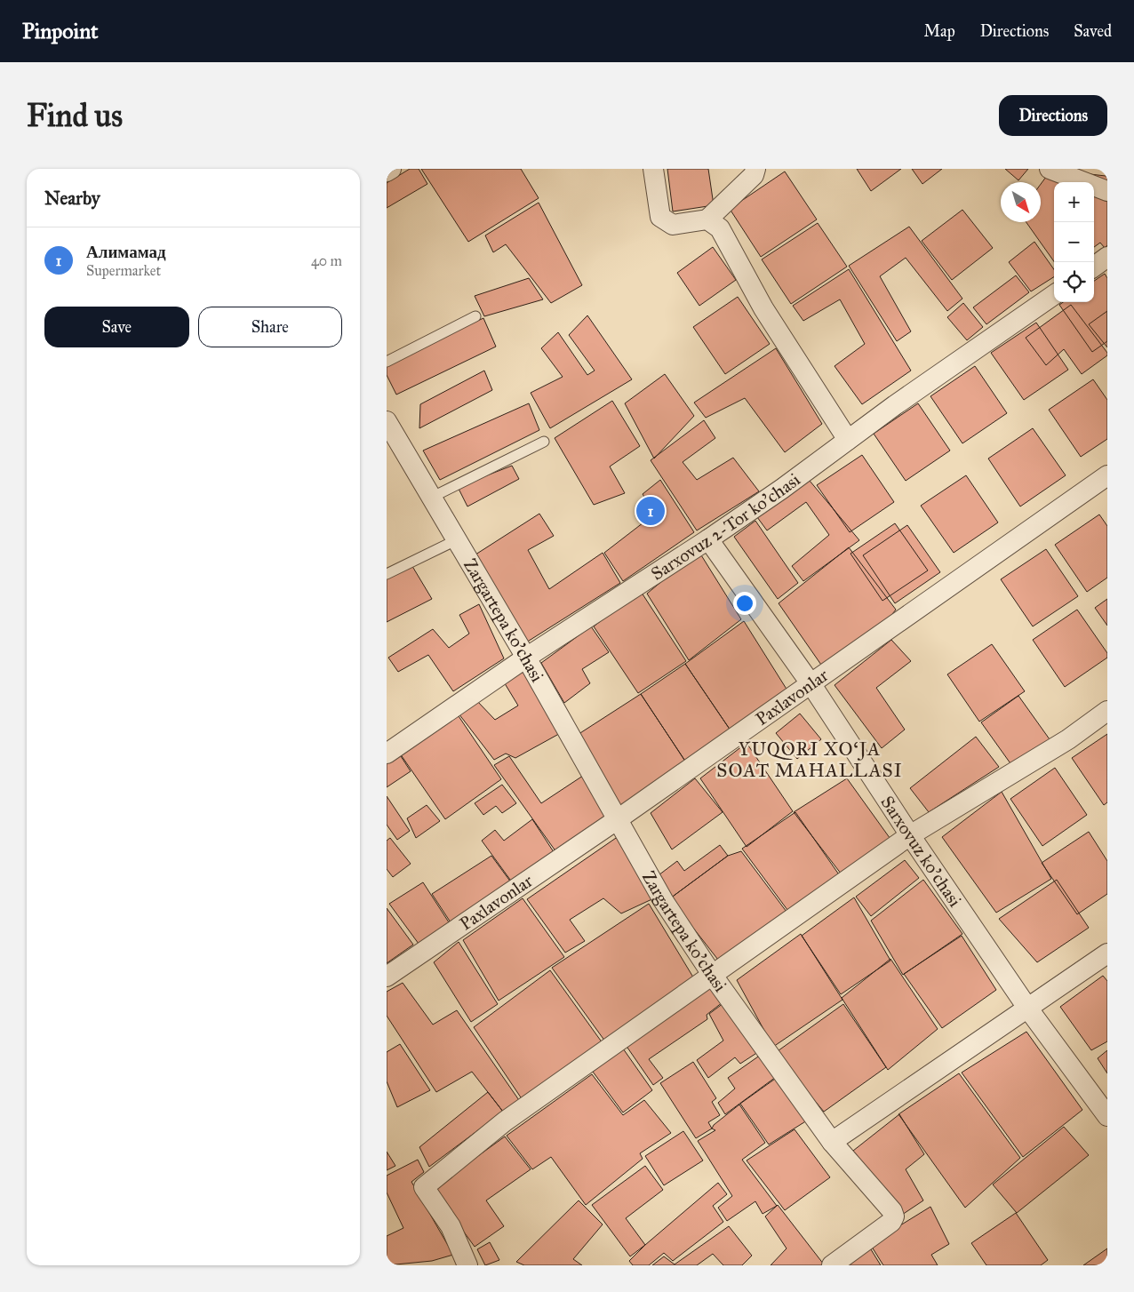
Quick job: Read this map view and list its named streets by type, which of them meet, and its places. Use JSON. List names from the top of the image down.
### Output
{
  "streets": {
    "street": [
      "Sarxovuz 2-Tor ko'chasi",
      "Zargartepa ko'chasi",
      "Paxlavonlar",
      "Sarxovuz ko'chasi"
    ]
  },
  "crossings": [
    ["Sarxovuz 2-Tor ko'chasi", "Zargartepa ko'chasi"],
    ["Sarxovuz 2-Tor ko'chasi", "Sarxovuz ko'chasi"],
    ["Zargartepa ko'chasi", "Paxlavonlar"],
    ["Paxlavonlar", "Sarxovuz ko'chasi"]
  ],
  "districts": ["YUQORI XO‘JA SOAT MAHALLASI"],
  "north": "bottom right",
  "page": {
    "header": "Pinpoint",
    "nav": ["Map", "Directions", "Saved"],
    "buttons": [
      "Directions",
      ["Save", "Share"]
    ],
    "title": "Find us",
    "heading": "Nearby",
    "map_buttons": ["+", "−"],
    "list": [
      {
        "mark": "1",
        "name": "Алимамад",
        "note": "Supermarket",
        "value": "40 m"
      }
    ],
    "pins": "1"
  }
}
